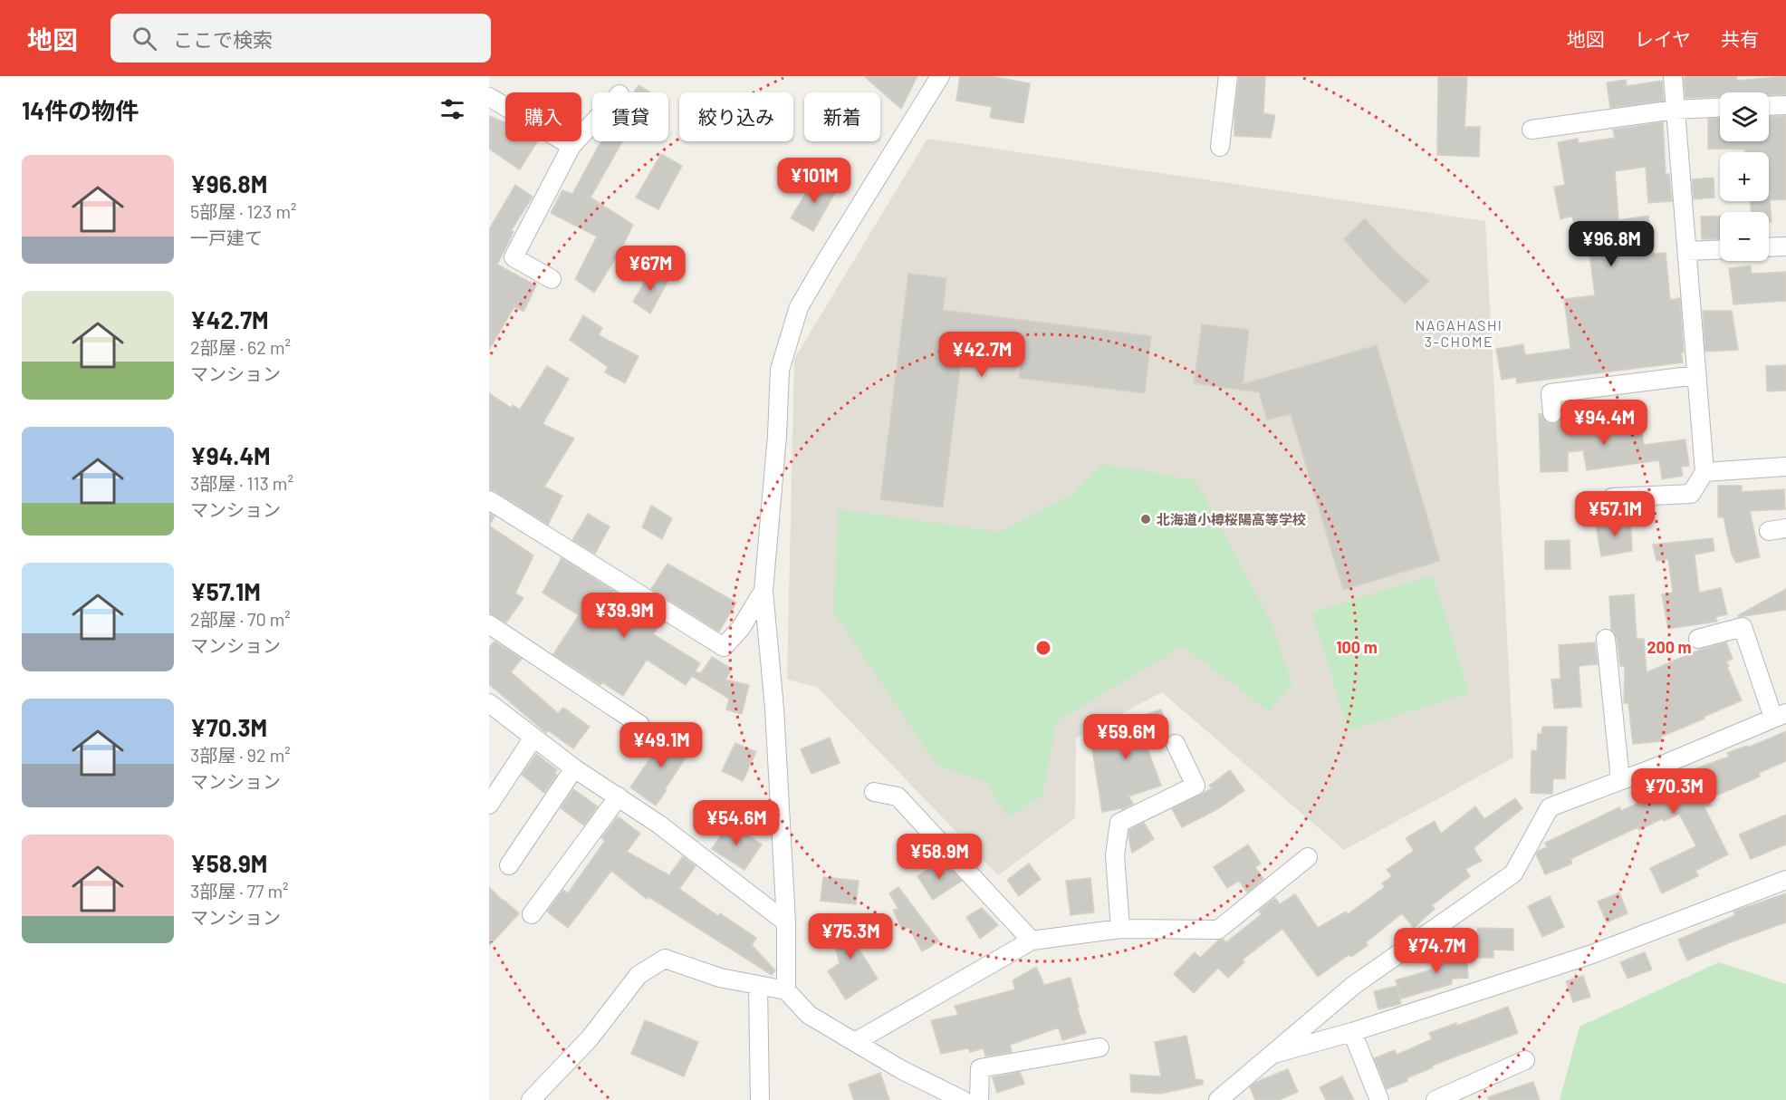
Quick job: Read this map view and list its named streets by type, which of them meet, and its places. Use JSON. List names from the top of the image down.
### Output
{
  "districts": ["NAGAHASHI 3-CHOME"],
  "places": ["北海道小樽桜陽高等学校"],
  "page": {
    "header": "地図",
    "search": "ここで検索",
    "nav": ["地図", "レイヤ", "共有"],
    "heading": "14件の物件",
    "map_buttons": ["+", "−"],
    "chip": [
      "購入",
      "賃貸",
      "絞り込み",
      "新着"
    ],
    "list": [
      {
        "name": "¥96.8M",
        "note": "5部屋 · 123 m² · 一戸建て"
      },
      {
        "name": "¥42.7M",
        "note": "2部屋 · 62 m² · マンション"
      },
      {
        "name": "¥94.4M",
        "note": "3部屋 · 113 m² · マンション"
      },
      {
        "name": "¥57.1M",
        "note": "2部屋 · 70 m² · マンション"
      },
      {
        "name": "¥70.3M",
        "note": "3部屋 · 92 m² · マンション"
      },
      {
        "name": "¥58.9M",
        "note": "3部屋 · 77 m² · マンション"
      }
    ],
    "price": [
      "¥101M",
      "¥96.8M",
      "¥67M",
      "¥42.7M",
      "¥94.4M",
      "¥57.1M",
      "¥39.9M",
      "¥59.6M",
      "¥49.1M",
      "¥70.3M",
      "¥54.6M",
      "¥58.9M",
      "¥75.3M",
      "¥74.7M"
    ]
  },
  "rings": ["100 m", "200 m"]
}
